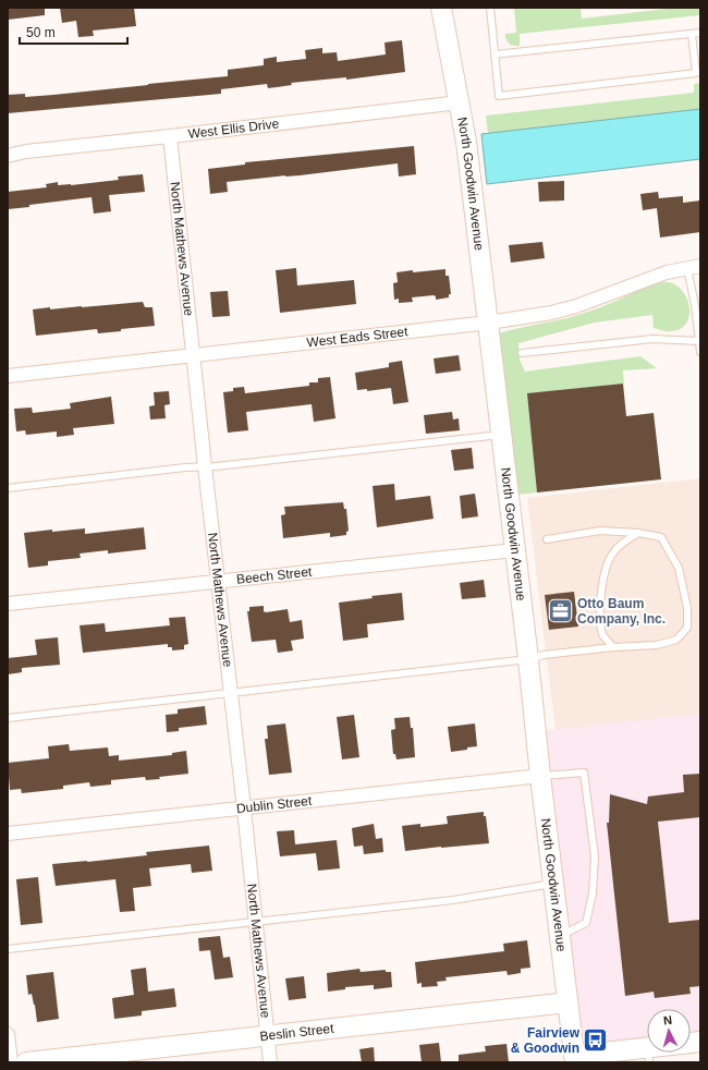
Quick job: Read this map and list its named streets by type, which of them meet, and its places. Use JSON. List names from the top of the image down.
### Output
{
  "streets": {
    "street": [
      "West Ellis Drive",
      "North Goodwin Avenue",
      "North Mathews Avenue",
      "West Eads Street",
      "Beech Street",
      "Dublin Street",
      "Beslin Street"
    ]
  },
  "crossings": [
    ["West Ellis Drive", "North Goodwin Avenue"],
    ["West Ellis Drive", "North Mathews Avenue"],
    ["North Goodwin Avenue", "West Eads Street"],
    ["North Goodwin Avenue", "Beech Street"],
    ["North Goodwin Avenue", "Dublin Street"],
    ["North Goodwin Avenue", "Beslin Street"],
    ["North Mathews Avenue", "West Eads Street"],
    ["North Mathews Avenue", "Beech Street"],
    ["North Mathews Avenue", "Dublin Street"],
    ["North Mathews Avenue", "Beslin Street"]
  ],
  "places": {
    "office": ["Otto Baum Company, Inc."],
    "bus stop": ["Fairview & Goodwin"]
  },
  "scale_bar": "50 m",
  "north": "top"
}
